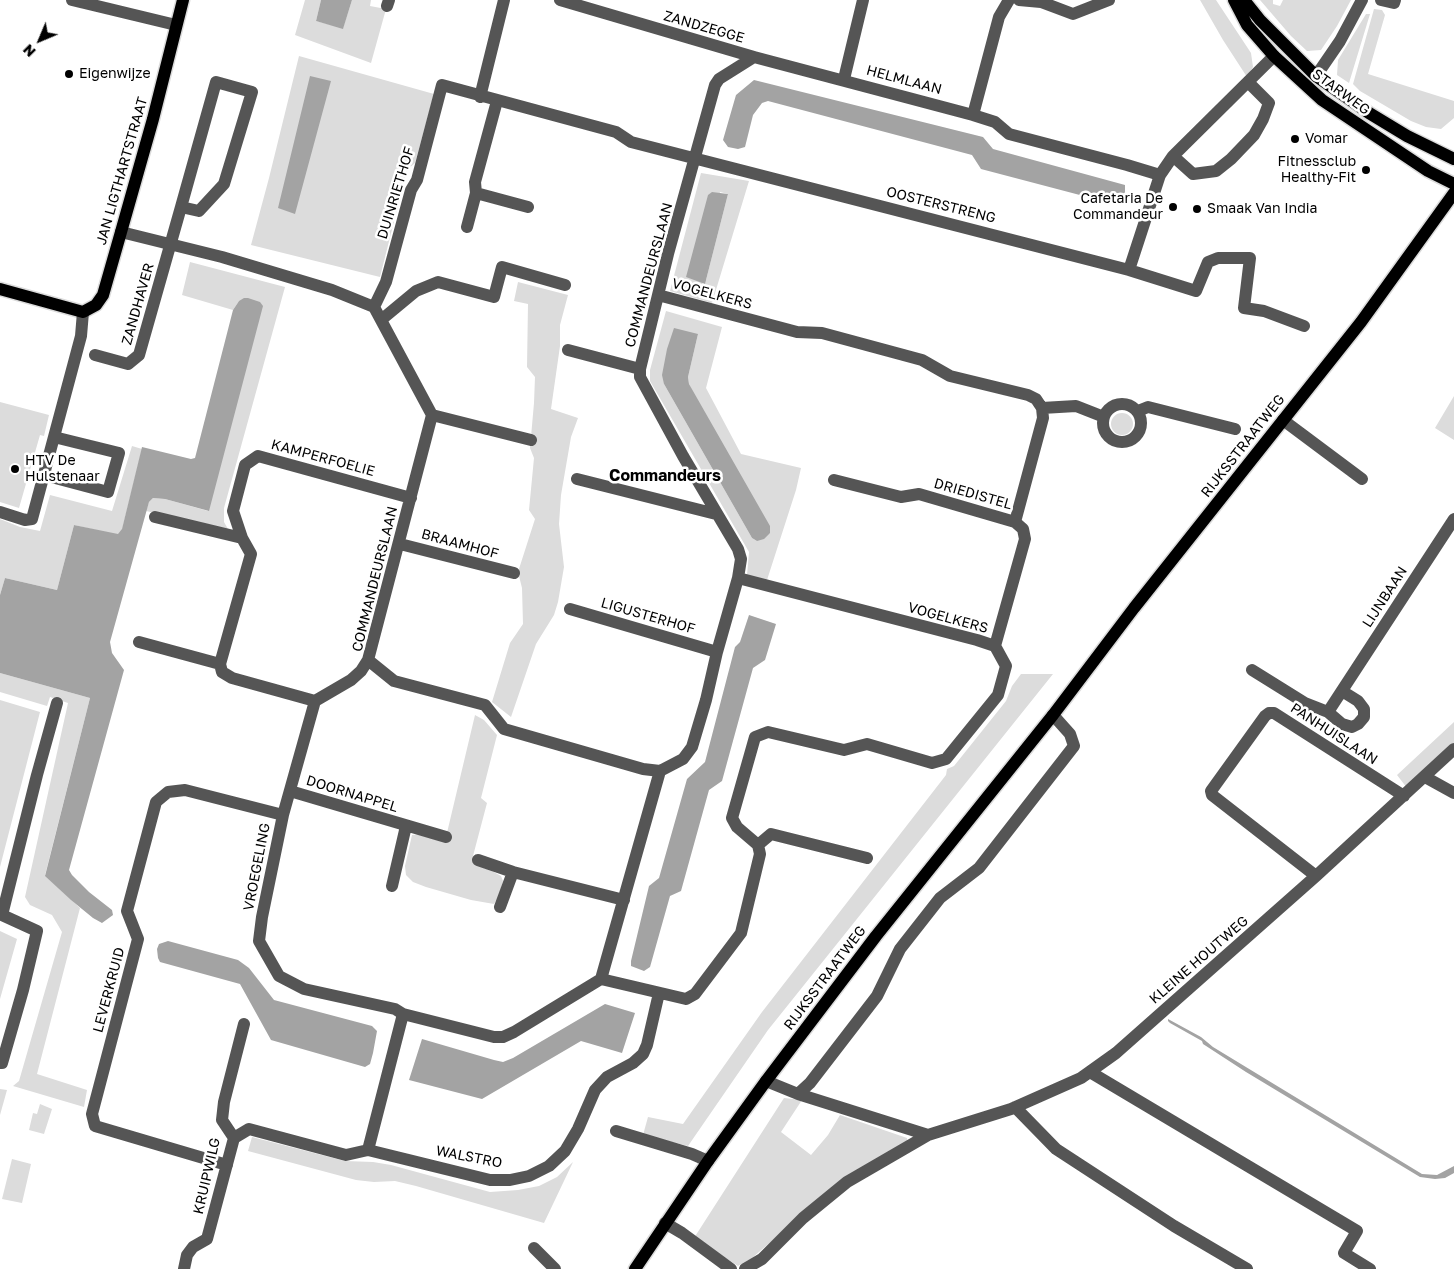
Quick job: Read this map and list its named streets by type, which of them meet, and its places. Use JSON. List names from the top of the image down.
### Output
{
  "streets": {
    "main road": ["STARWEG", "JAN LIGTHARTSTRAAT", "RIJKSSTRAATWEG"],
    "street": [
      "ZANDZEGGE",
      "HELMLAAN",
      "DUINRIETHOF",
      "OOSTERSTRENG",
      "COMMANDEURSLAAN",
      "VOGELKERS",
      "ZANDHAVER",
      "KAMPERFOELIE",
      "DRIEDISTEL",
      "BRAAMHOF",
      "LIJNBAAN",
      "LIGUSTERHOF",
      "PANHUISLAAN",
      "DOORNAPPEL",
      "VROEGELING",
      "KLEINE HOUTWEG",
      "LEVERKRUID",
      "WALSTRO",
      "KRUIPWILG"
    ]
  },
  "crossings": [
    ["ZANDZEGGE", "HELMLAAN"],
    ["DUINRIETHOF", "OOSTERSTRENG"],
    ["OOSTERSTRENG", "COMMANDEURSLAAN"],
    ["COMMANDEURSLAAN", "VOGELKERS"],
    ["COMMANDEURSLAAN", "KAMPERFOELIE"],
    ["COMMANDEURSLAAN", "BRAAMHOF"],
    ["COMMANDEURSLAAN", "LIGUSTERHOF"],
    ["VOGELKERS", "DRIEDISTEL"],
    ["PANHUISLAAN", "KLEINE HOUTWEG"],
    ["DOORNAPPEL", "VROEGELING"],
    ["VROEGELING", "LEVERKRUID"],
    ["LEVERKRUID", "KRUIPWILG"],
    ["WALSTRO", "KRUIPWILG"]
  ],
  "districts": ["Commandeurs"],
  "places": [
    "Eigenwijze",
    "Vomar",
    "Fitnessclub Healthy-Fit",
    "Cafetaria De Commandeur",
    "Smaak Van India",
    "HTV De Hulstenaar"
  ],
  "north": "bottom left"
}
